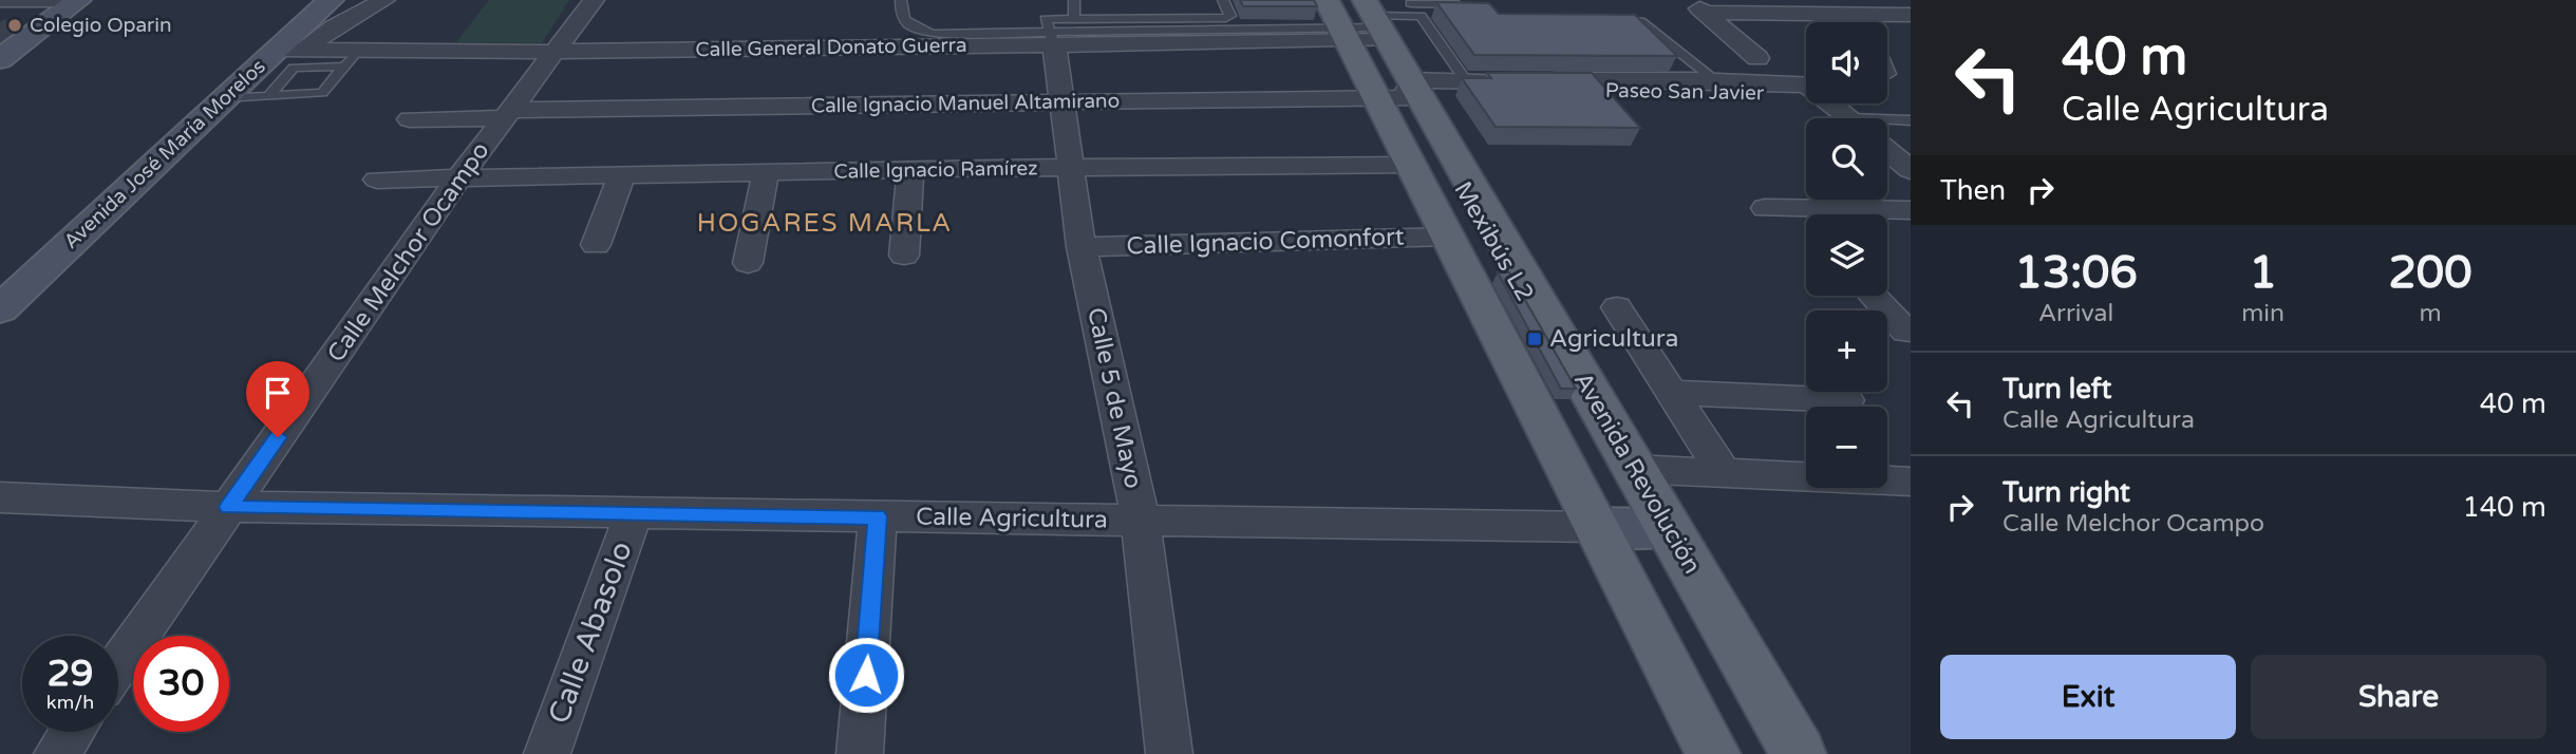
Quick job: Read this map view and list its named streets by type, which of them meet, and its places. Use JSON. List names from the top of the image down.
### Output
{
  "streets": {
    "main road": ["Avenida José María Morelos", "Avenida Revolución"],
    "street": [
      "Calle General Donato Guerra",
      "Paseo San Javier",
      "Calle Ignacio Manuel Altamirano",
      "Calle Ignacio Ramírez",
      "Calle Ignacio Comonfort",
      "Calle Melchor Ocampo",
      "Calle 5 de Mayo",
      "Calle Agricultura",
      "Calle Abasolo"
    ],
    "lane": ["Mexibús L2"]
  },
  "crossings": [
    ["Calle General Donato Guerra", "Avenida José María Morelos"],
    ["Calle General Donato Guerra", "Calle Melchor Ocampo"],
    ["Calle General Donato Guerra", "Calle 5 de Mayo"],
    ["Calle General Donato Guerra", "Avenida Revolución"],
    ["Paseo San Javier", "Calle Ignacio Manuel Altamirano"],
    ["Paseo San Javier", "Mexibús L2"],
    ["Paseo San Javier", "Avenida Revolución"],
    ["Calle Ignacio Manuel Altamirano", "Mexibús L2"],
    ["Calle Ignacio Manuel Altamirano", "Calle Melchor Ocampo"],
    ["Calle Ignacio Manuel Altamirano", "Calle 5 de Mayo"],
    ["Calle Ignacio Manuel Altamirano", "Avenida Revolución"],
    ["Calle Ignacio Ramírez", "Calle Melchor Ocampo"],
    ["Calle Ignacio Ramírez", "Calle 5 de Mayo"],
    ["Calle Ignacio Ramírez", "Avenida Revolución"],
    ["Calle Ignacio Comonfort", "Calle 5 de Mayo"],
    ["Calle Ignacio Comonfort", "Avenida Revolución"],
    ["Mexibús L2", "Avenida Revolución"],
    ["Mexibús L2", "Calle Agricultura"],
    ["Calle Melchor Ocampo", "Calle Agricultura"],
    ["Calle 5 de Mayo", "Calle Agricultura"],
    ["Avenida Revolución", "Calle Agricultura"],
    ["Calle Agricultura", "Calle Abasolo"]
  ],
  "districts": ["HOGARES MARLA"],
  "places": {
    "other": ["Colegio Oparin"],
    "transit": ["Agricultura"]
  },
  "page": {
    "turn": ["40 m", "Calle Agricultura"],
    "map_buttons": ["+", "−"],
    "then": "Then",
    "eta": [
      "13:06",
      "Arrival",
      "1",
      "min",
      "200",
      "m"
    ],
    "list": [
      {
        "name": "Turn left",
        "note": "Calle Agricultura",
        "value": "40 m"
      },
      {
        "name": "Turn right",
        "note": "Calle Melchor Ocampo",
        "value": "140 m"
      }
    ],
    "speed": "29 km/h",
    "limit": "30",
    "buttons": ["Exit", "Share"]
  }
}
